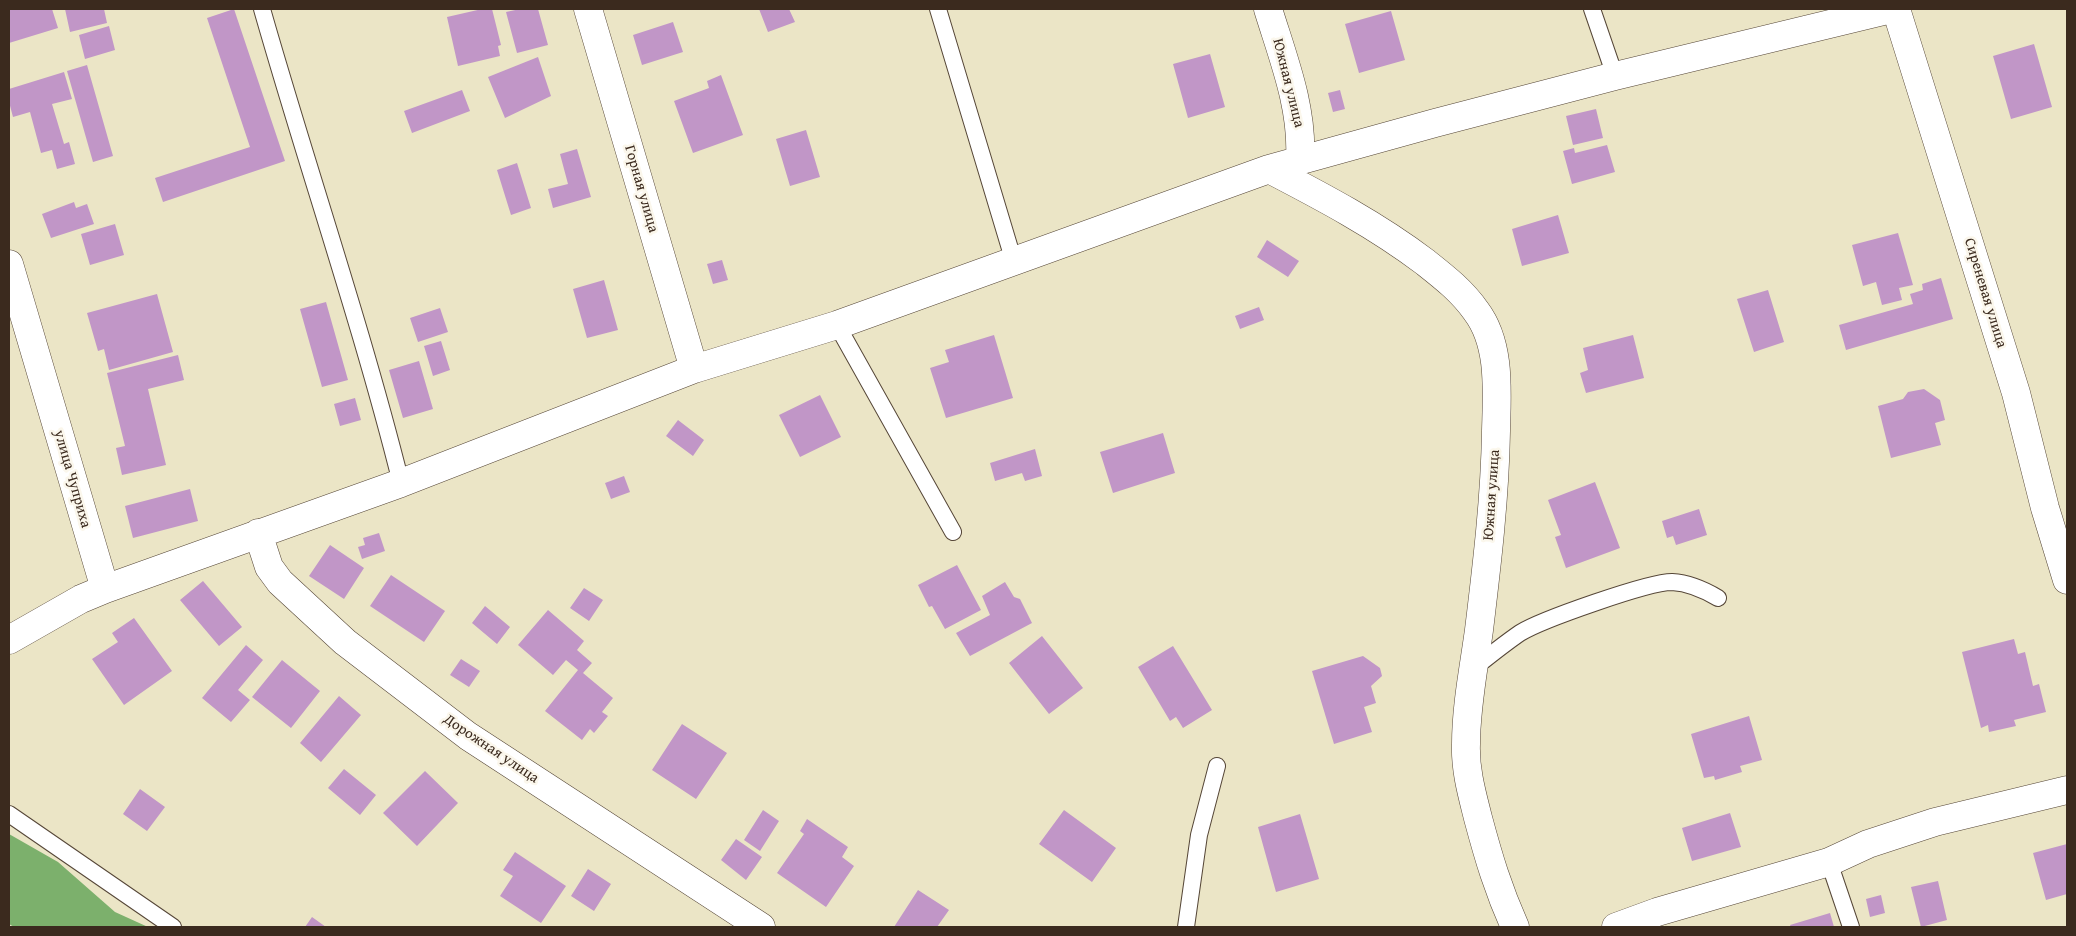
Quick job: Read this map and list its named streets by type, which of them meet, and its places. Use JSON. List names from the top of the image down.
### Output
{
  "streets": {
    "street": [
      "Южная улица",
      "Горная улица",
      "Сиреневая улица",
      "улица Чуприха",
      "Дорожная улица"
    ]
  }
}
